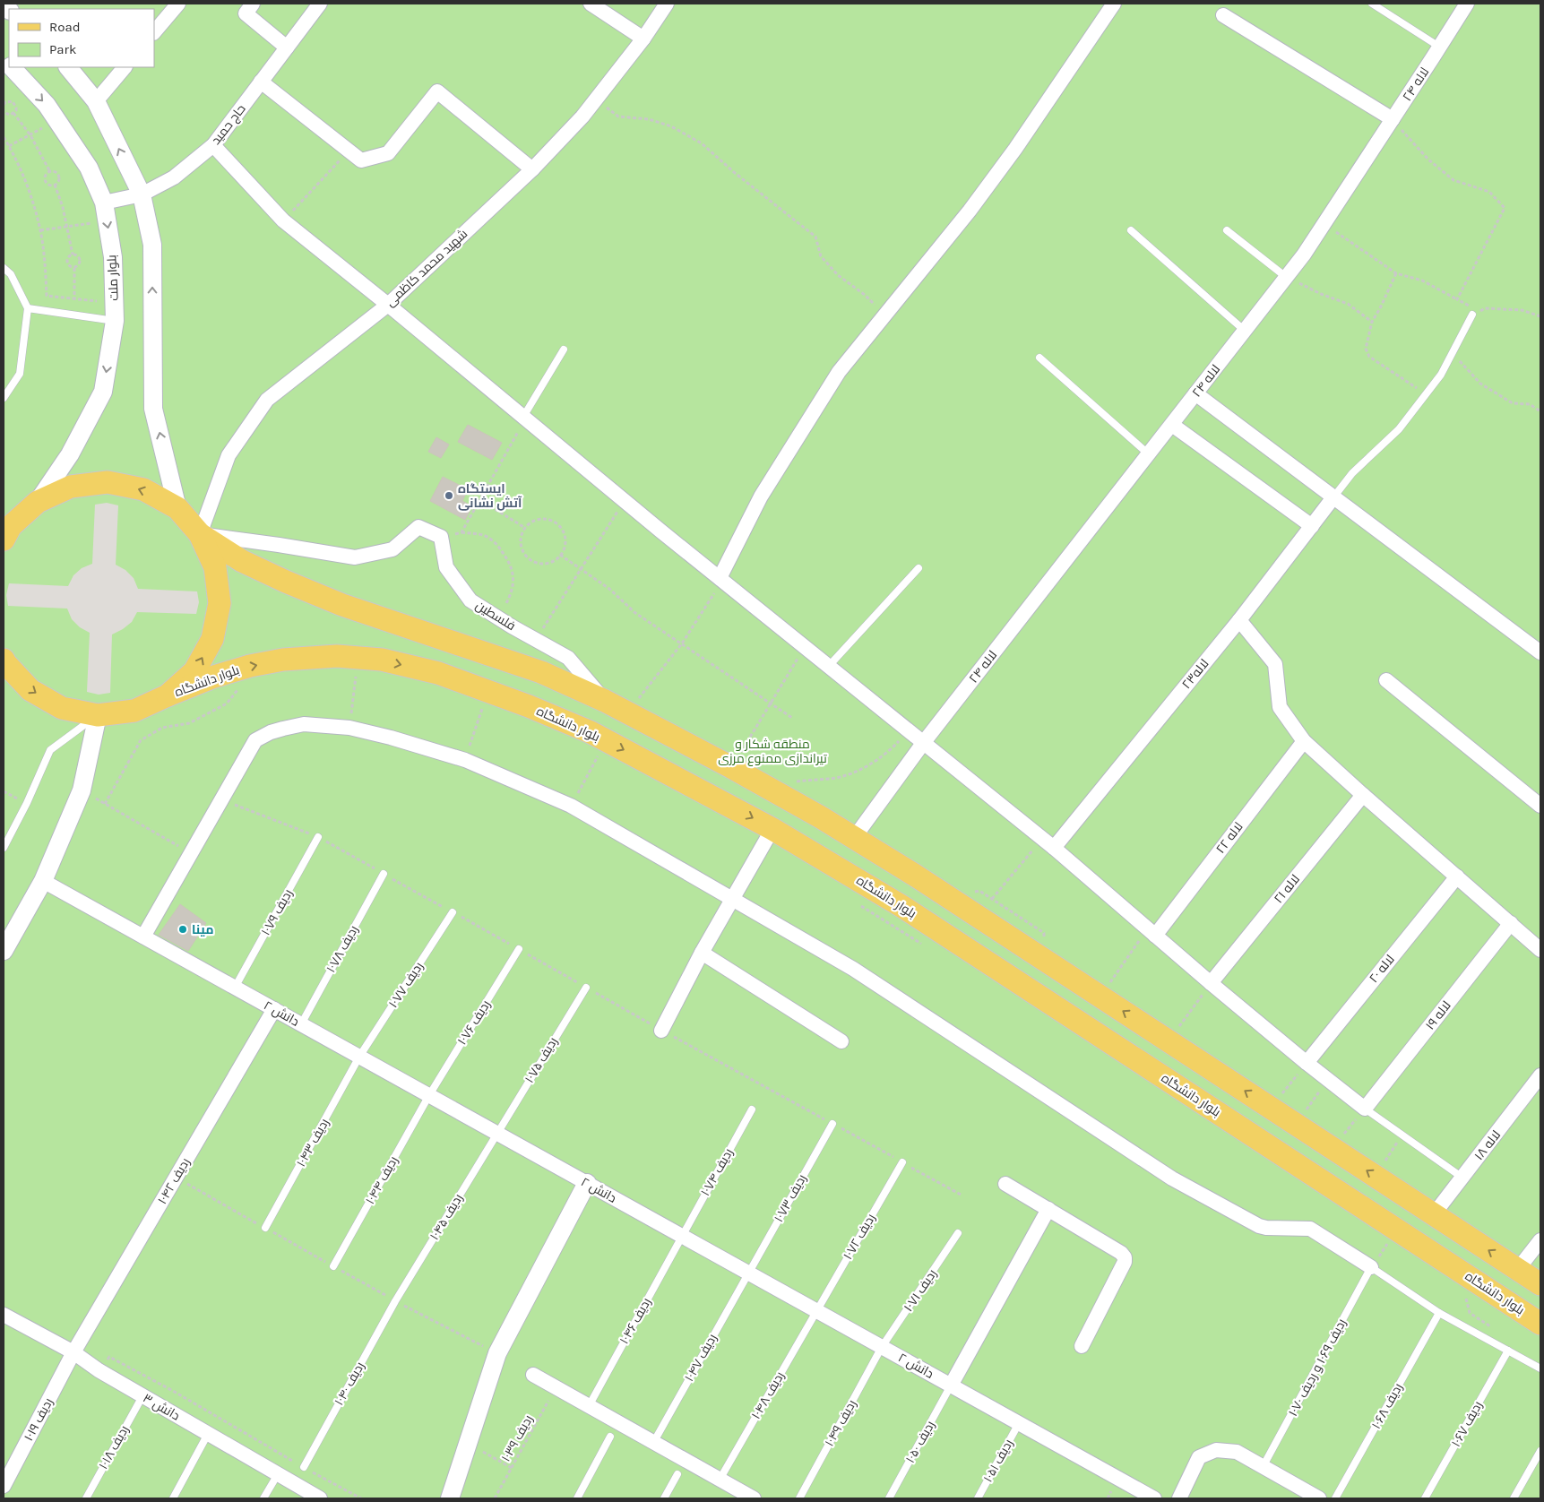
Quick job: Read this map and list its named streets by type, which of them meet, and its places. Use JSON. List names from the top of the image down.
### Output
{
  "streets": {
    "main road": ["بلوار دانشگاه"],
    "street": [
      "لاله ۲۴",
      "حاج حمید",
      "شهید محمد کاظمی",
      "بلوار ملت",
      "فلسطین",
      "لاله۲۳",
      "لاله ۲۲",
      "لاله ۲۱",
      "لاله ۲۰",
      "دانش ۲",
      "لاله ۱۹",
      "لاله ۱۸",
      "ردیف ۱۰۴۲",
      "دانش ۳",
      "ردیف ۱۰۱۹"
    ],
    "lane": [
      "ردیف ۱۰۷۹",
      "ردیف ۱۰۷۸",
      "ردیف ۱۰۷۷",
      "ردیف ۱۰۷۶",
      "ردیف ۱۰۷۵",
      "ردیف ۱۰۴۳",
      "ردیف ۱۰۷۴",
      "ردیف ۱۰۴۴",
      "ردیف ۱۰۷۳",
      "ردیف ۱۰۴۵",
      "ردیف ۱۰۷۲",
      "ردیف ۱۰۷۱",
      "ردیف ۱۰۴۶",
      "ردیف ۱۰۴۷",
      "ردیف ۱۰۶۹ و ردیف ۱۰۷۰",
      "ردیف ۱۰۴۰",
      "ردیف ۱۰۴۸",
      "ردیف ۱۰۶۸",
      "ردیف ۱۰۴۹",
      "ردیف ۱۰۶۷",
      "ردیف ۱۰۵۰",
      "ردیف ۱۰۱۸",
      "ردیف ۱۰۵۱"
    ],
    "path": ["ردیف ۱۰۳۹"]
  },
  "crossings": [
    ["حاج حمید", "بلوار ملت"],
    ["ردیف ۱۰۷۹", "دانش ۲"],
    ["ردیف ۱۰۷۸", "دانش ۲"],
    ["ردیف ۱۰۷۷", "دانش ۲"],
    ["ردیف ۱۰۷۷", "ردیف ۱۰۴۳"],
    ["دانش ۲", "ردیف ۱۰۷۶"],
    ["دانش ۲", "ردیف ۱۰۷۵"],
    ["دانش ۲", "ردیف ۱۰۴۳"],
    ["دانش ۲", "ردیف ۱۰۷۴"],
    ["دانش ۲", "ردیف ۱۰۴۴"],
    ["دانش ۲", "ردیف ۱۰۴۲"],
    ["دانش ۲", "ردیف ۱۰۷۳"],
    ["دانش ۲", "ردیف ۱۰۴۵"],
    ["دانش ۲", "ردیف ۱۰۷۲"],
    ["دانش ۲", "ردیف ۱۰۷۱"],
    ["دانش ۲", "ردیف ۱۰۴۶"],
    ["دانش ۲", "ردیف ۱۰۴۷"],
    ["دانش ۲", "ردیف ۱۰۴۸"],
    ["دانش ۲", "ردیف ۱۰۴۹"],
    ["دانش ۲", "ردیف ۱۰۵۰"],
    ["دانش ۲", "ردیف ۱۰۵۱"],
    ["ردیف ۱۰۷۶", "ردیف ۱۰۴۴"],
    ["ردیف ۱۰۷۵", "ردیف ۱۰۴۵"],
    ["ردیف ۱۰۷۴", "ردیف ۱۰۴۶"],
    ["ردیف ۱۰۴۲", "دانش ۳"],
    ["ردیف ۱۰۴۲", "ردیف ۱۰۱۹"],
    ["ردیف ۱۰۷۳", "ردیف ۱۰۴۷"],
    ["ردیف ۱۰۴۵", "ردیف ۱۰۴۰"],
    ["ردیف ۱۰۷۲", "ردیف ۱۰۴۸"],
    ["ردیف ۱۰۷۱", "ردیف ۱۰۴۹"],
    ["دانش ۳", "ردیف ۱۰۱۹"],
    ["دانش ۳", "ردیف ۱۰۱۸"]
  ],
  "parks": ["منطقه شکار و تیراندازی ممنوع مرزی"],
  "places": ["ایستگاه آتش نشانی", "مینا"],
  "legend": ["Road", "Park"]
}
